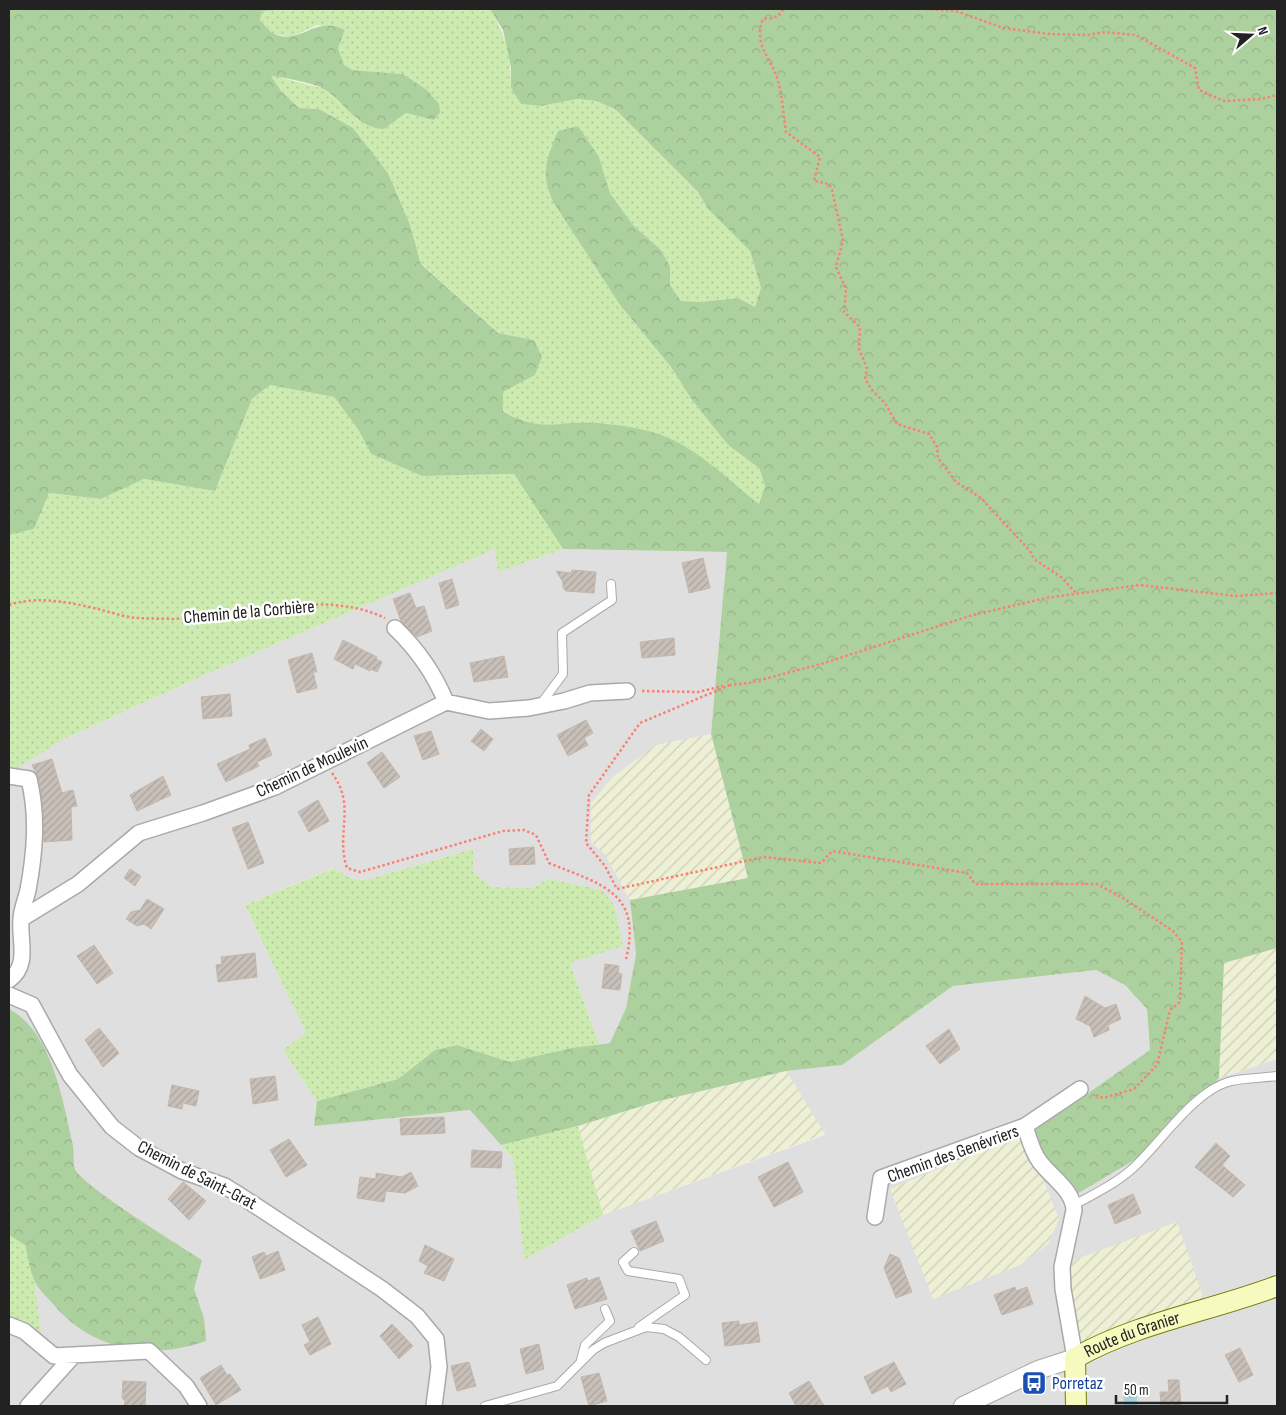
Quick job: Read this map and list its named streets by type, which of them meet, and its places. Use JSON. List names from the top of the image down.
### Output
{
  "streets": {
    "main road": ["Route du Granier"],
    "street": ["Chemin de Moulevin", "Chemin des Genévriers", "Chemin de Saint-Grat"],
    "path": ["Chemin de la Corbière"]
  },
  "places": {
    "bus stop": ["Porretaz"]
  },
  "scale_bar": "50 m",
  "north": "right"
}
